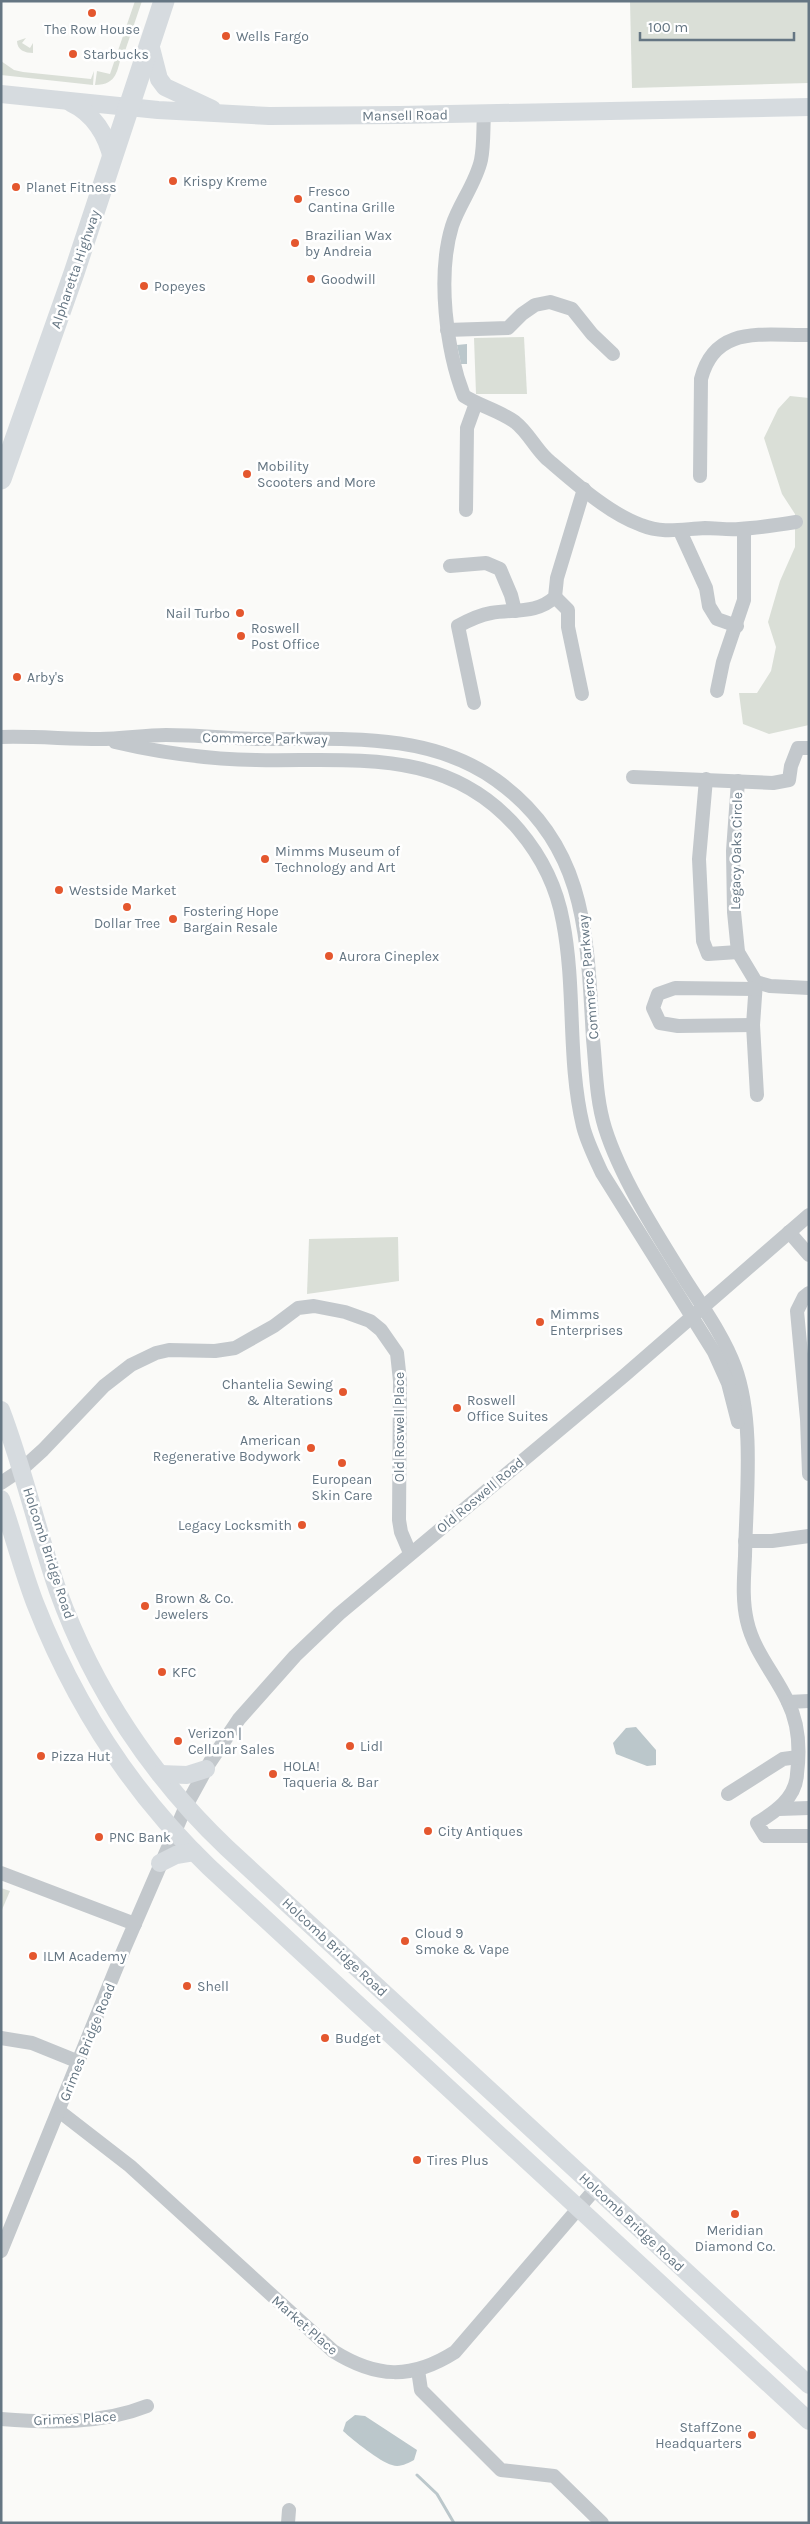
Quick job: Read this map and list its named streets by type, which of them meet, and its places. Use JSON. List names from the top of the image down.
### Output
{
  "streets": {
    "highway": ["Alpharetta Highway"],
    "main road": ["Mansell Road", "Holcomb Bridge Road"],
    "street": [
      "Commerce Parkway",
      "Legacy Oaks Circle",
      "Old Roswell Place",
      "Old Roswell Road",
      "Grimes Bridge Road",
      "Market Place",
      "Grimes Place"
    ]
  },
  "crossings": [
    ["Mansell Road", "Alpharetta Highway"],
    ["Commerce Parkway", "Old Roswell Road"],
    ["Old Roswell Place", "Old Roswell Road"],
    ["Old Roswell Place", "Holcomb Bridge Road"],
    ["Old Roswell Road", "Holcomb Bridge Road"],
    ["Old Roswell Road", "Grimes Bridge Road"],
    ["Holcomb Bridge Road", "Grimes Bridge Road"],
    ["Holcomb Bridge Road", "Market Place"],
    ["Grimes Bridge Road", "Market Place"]
  ],
  "places": [
    "The Row House",
    "Wells Fargo",
    "Starbucks",
    "Krispy Kreme",
    "Planet Fitness",
    "Fresco Cantina Grille",
    "Brazilian Wax by Andreia",
    "Goodwill",
    "Popeyes",
    "Mobility Scooters and More",
    "Nail Turbo",
    "Roswell Post Office",
    "Arby's",
    "Mimms Museum of Technology and Art",
    "Westside Market",
    "Dollar Tree",
    "Fostering Hope Bargain Resale",
    "Aurora Cineplex",
    "Mimms Enterprises",
    "Chantelia Sewing & Alterations",
    "Roswell Office Suites",
    "American Regenerative Bodywork",
    "European Skin Care",
    "Legacy Locksmith",
    "Brown & Co. Jewelers",
    "KFC",
    "Verizon | Cellular Sales",
    "Lidl",
    "Pizza Hut",
    "HOLA! Taqueria & Bar",
    "City Antiques",
    "PNC Bank",
    "Cloud 9 Smoke & Vape",
    "ILM Academy",
    "Shell",
    "Budget",
    "Tires Plus",
    "Meridian Diamond Co.",
    "StaffZone Headquarters"
  ],
  "scale_bar": "100 m"
}
